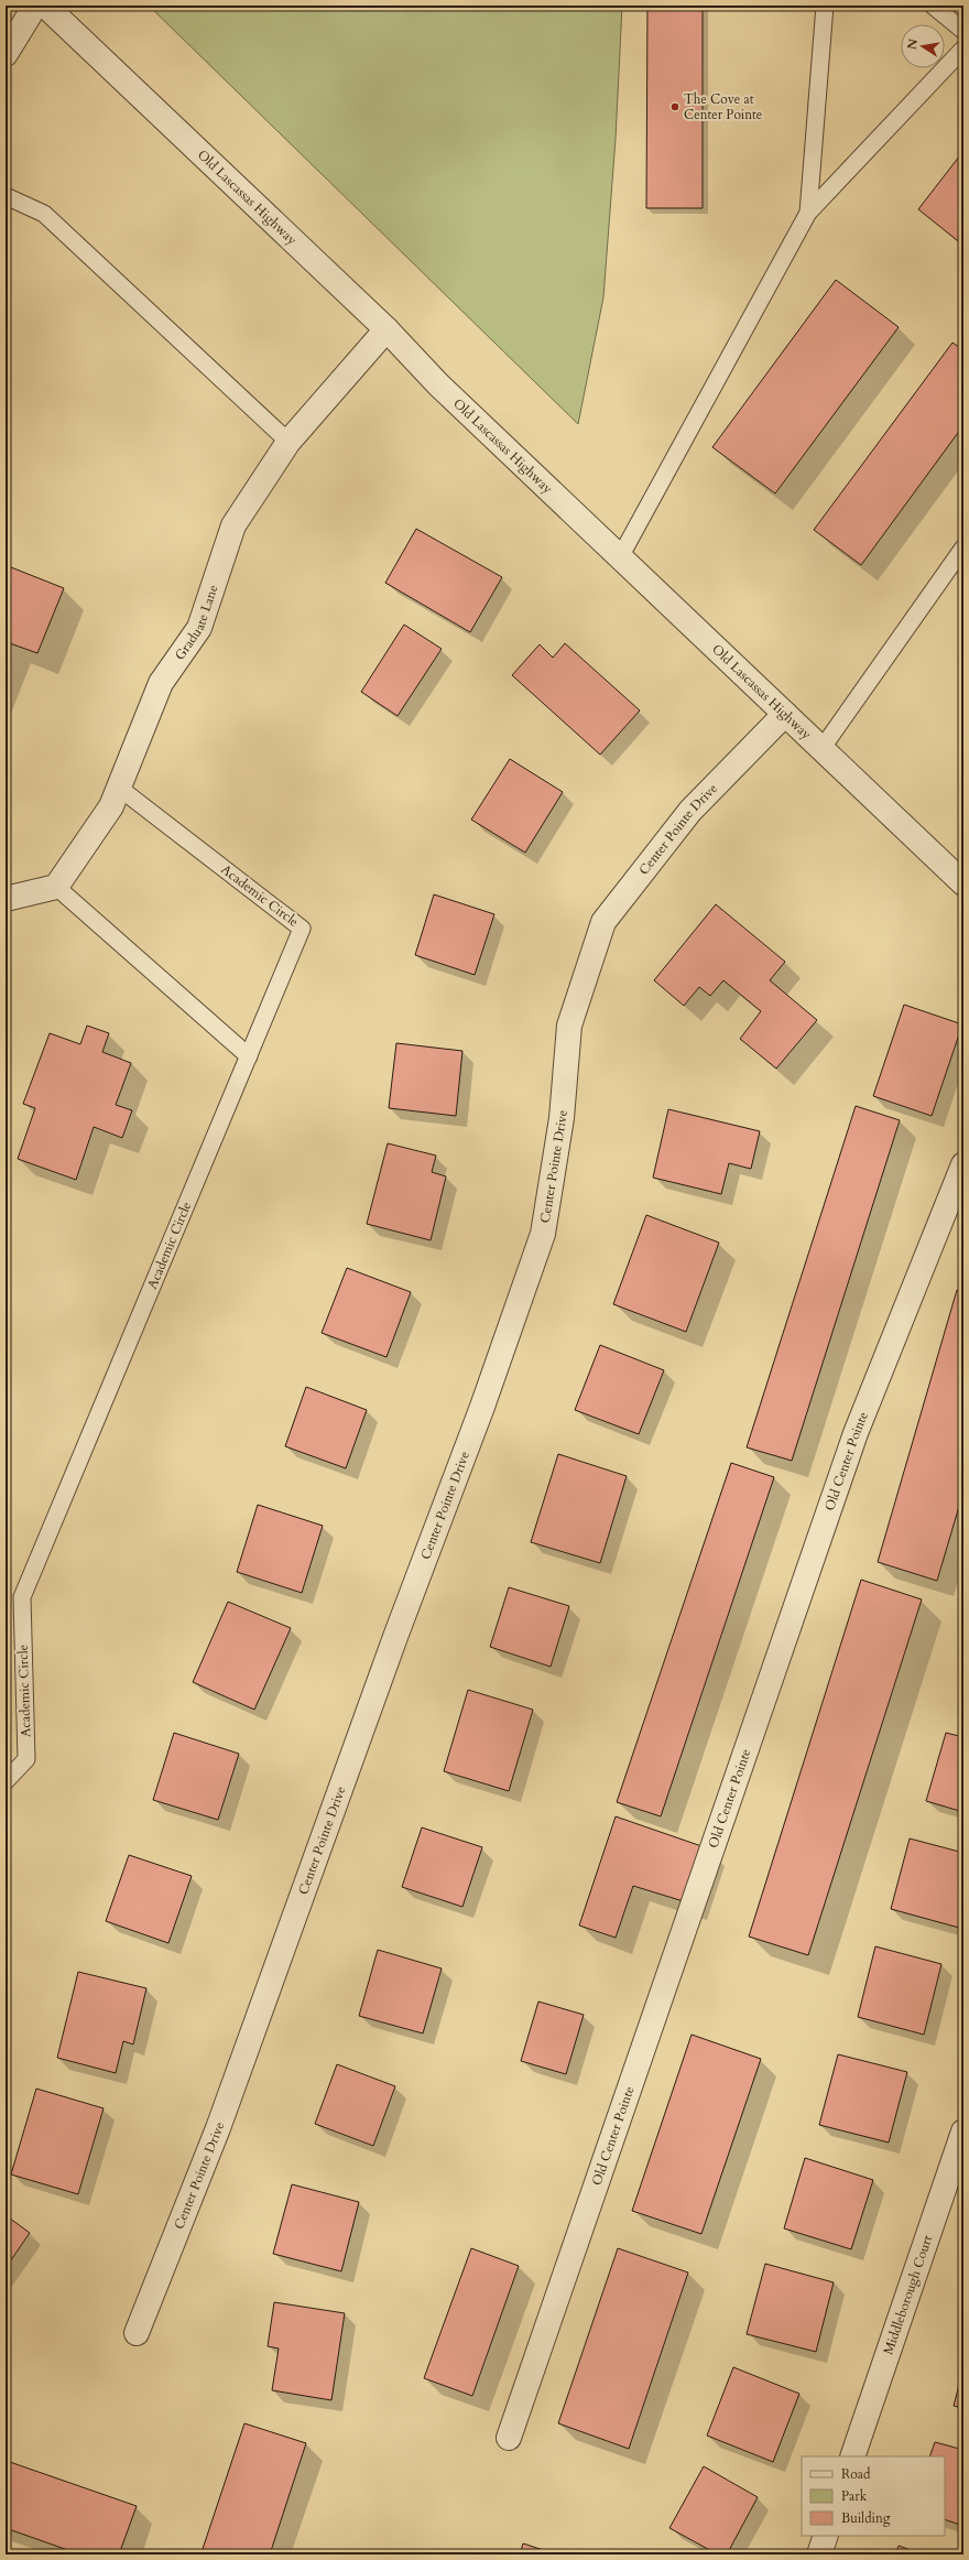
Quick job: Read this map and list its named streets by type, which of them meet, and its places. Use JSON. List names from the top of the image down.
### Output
{
  "streets": {
    "street": [
      "Old Lascassas Highway",
      "Graduate Lane",
      "Center Pointe Drive",
      "Old Center Pointe",
      "Middleborough Court"
    ],
    "lane": ["Academic Circle"]
  },
  "crossings": [
    ["Old Lascassas Highway", "Graduate Lane"],
    ["Old Lascassas Highway", "Center Pointe Drive"],
    ["Graduate Lane", "Academic Circle"]
  ],
  "places": ["The Cove at Center Pointe"],
  "legend": ["Road", "Park", "Building"],
  "north": "left"
}
